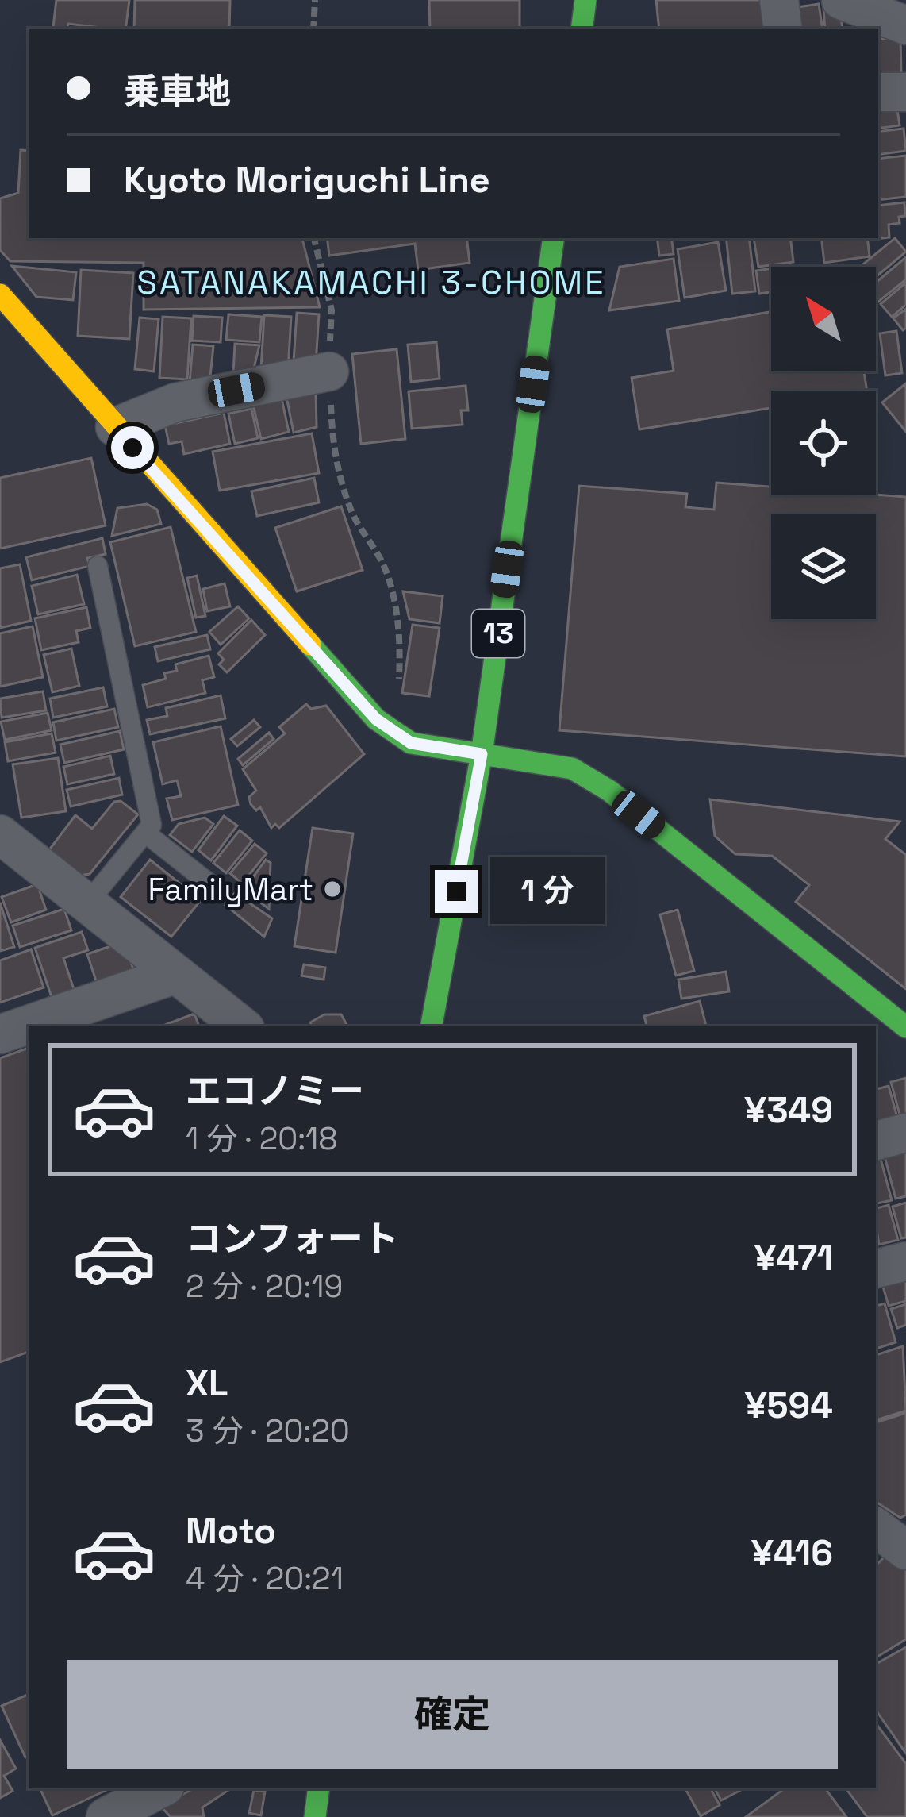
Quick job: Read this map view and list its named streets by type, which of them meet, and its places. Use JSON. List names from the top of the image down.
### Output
{
  "streets": {
    "street": ["13"]
  },
  "districts": ["SATANAKAMACHI 3-CHOME"],
  "places": ["FamilyMart"],
  "north": "top left",
  "page": {
    "banner": ["乗車地", "Kyoto Moriguchi Line"],
    "bubble": "1 分",
    "list": [
      {
        "name": "エコノミー",
        "note": "1 分 · 20:18",
        "value": "¥349"
      },
      {
        "name": "コンフォート",
        "note": "2 分 · 20:19",
        "value": "¥471"
      },
      {
        "name": "XL",
        "note": "3 分 · 20:20",
        "value": "¥594"
      },
      {
        "name": "Moto",
        "note": "4 分 · 20:21",
        "value": "¥416"
      }
    ],
    "buttons": "確定"
  }
}
